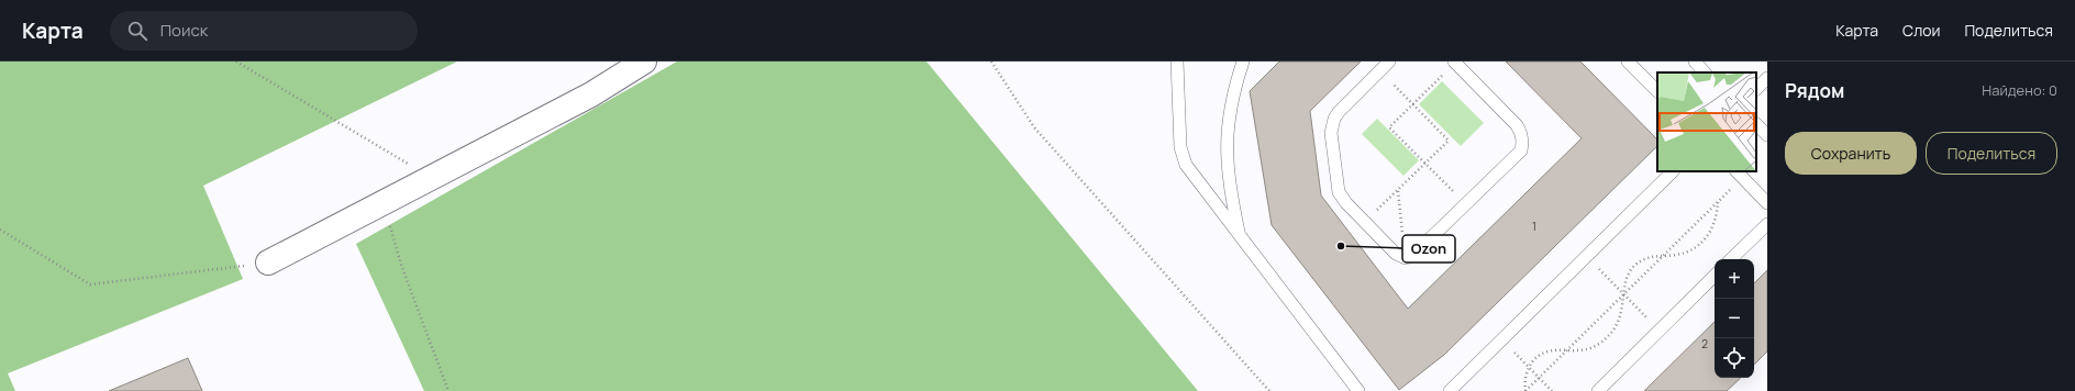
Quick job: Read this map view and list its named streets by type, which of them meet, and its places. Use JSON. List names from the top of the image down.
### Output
{
  "places": ["Ozon"],
  "house_numbers": ["1", "2"],
  "page": {
    "header": "Карта",
    "search": "Поиск",
    "nav": ["Карта", "Слои", "Поделиться"],
    "heading": ["Рядом", "Найдено: 0"],
    "buttons": ["Сохранить", "Поделиться"],
    "map_buttons": ["+", "−"]
  }
}
